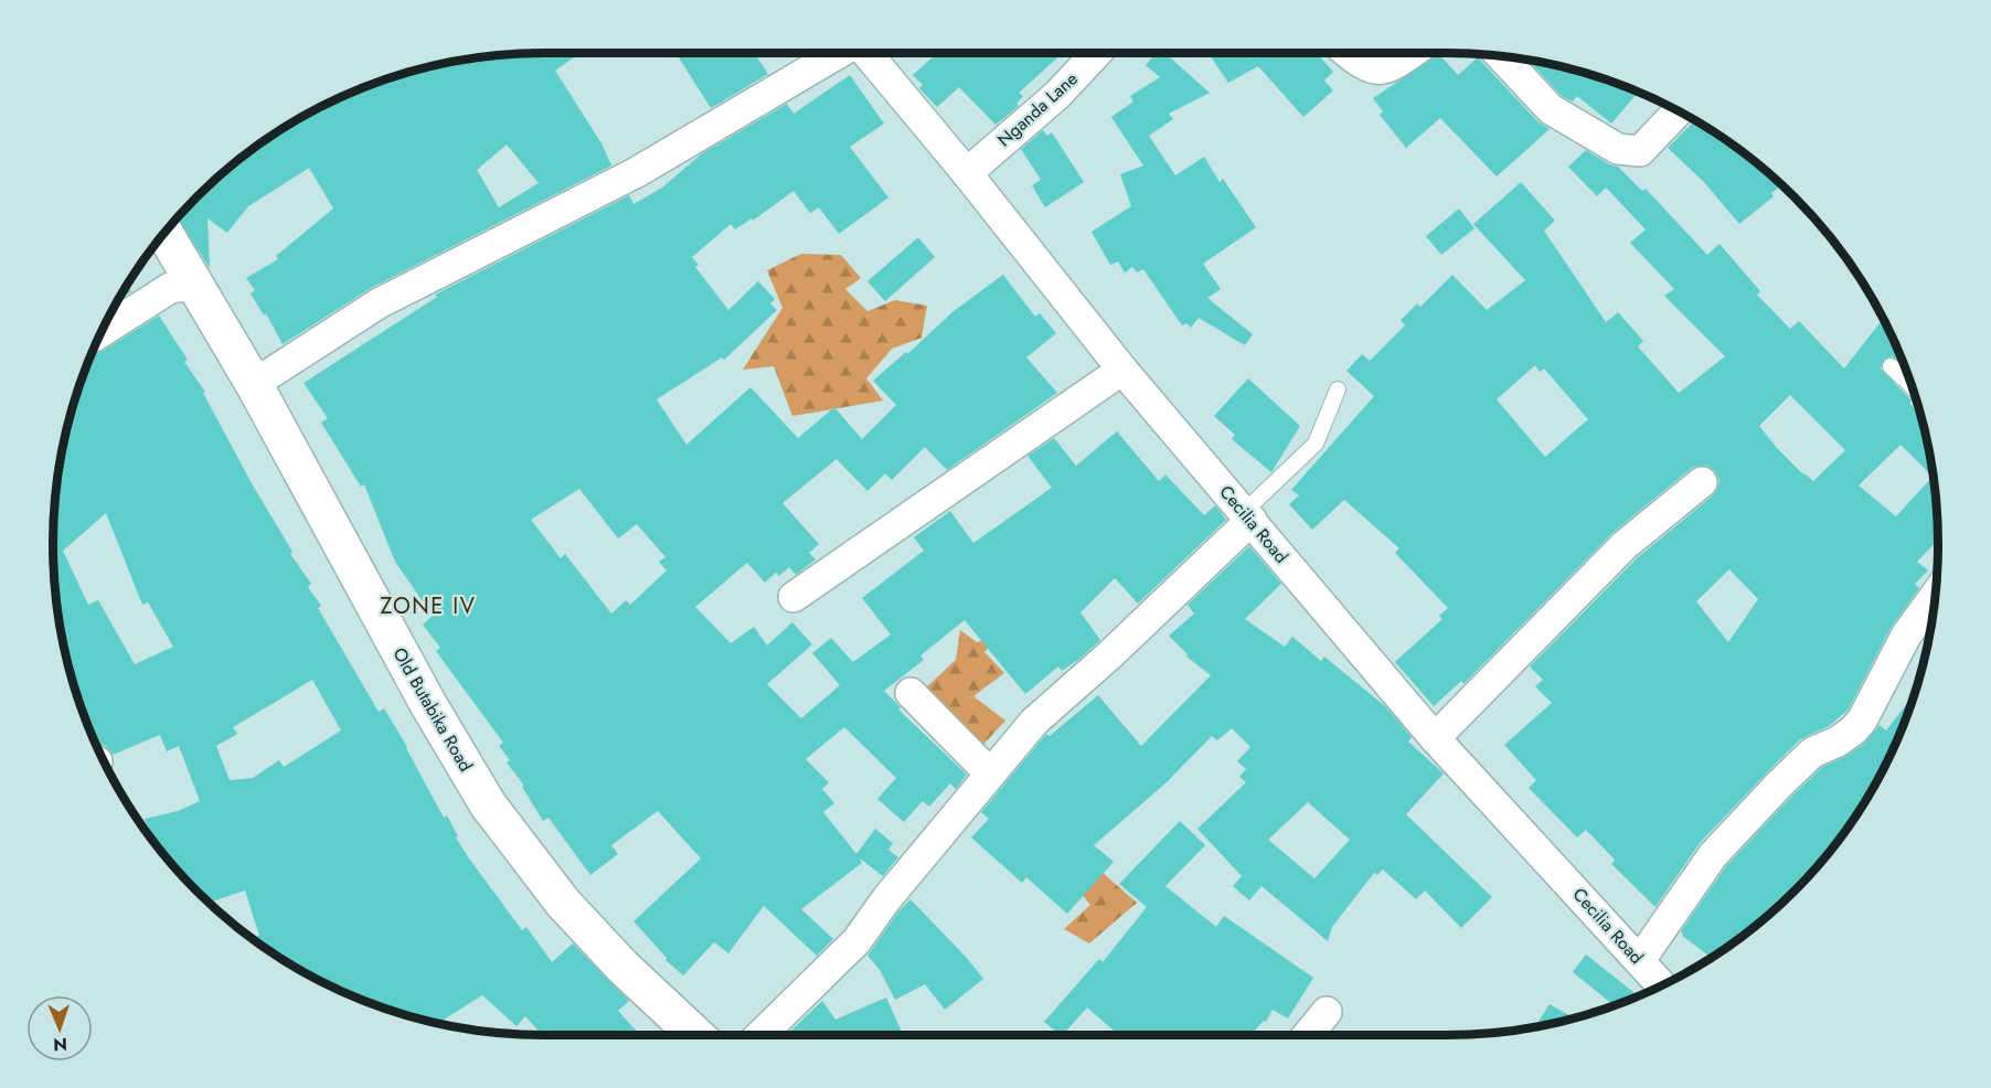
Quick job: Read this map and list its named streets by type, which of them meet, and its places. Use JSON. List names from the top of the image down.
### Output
{
  "streets": {
    "main road": ["Old Butabika Road"],
    "street": ["Nganda Lane", "Cecilia Road"]
  },
  "crossings": [
    ["Nganda Lane", "Cecilia Road"]
  ],
  "districts": ["ZONE IV"],
  "north": "bottom"
}
